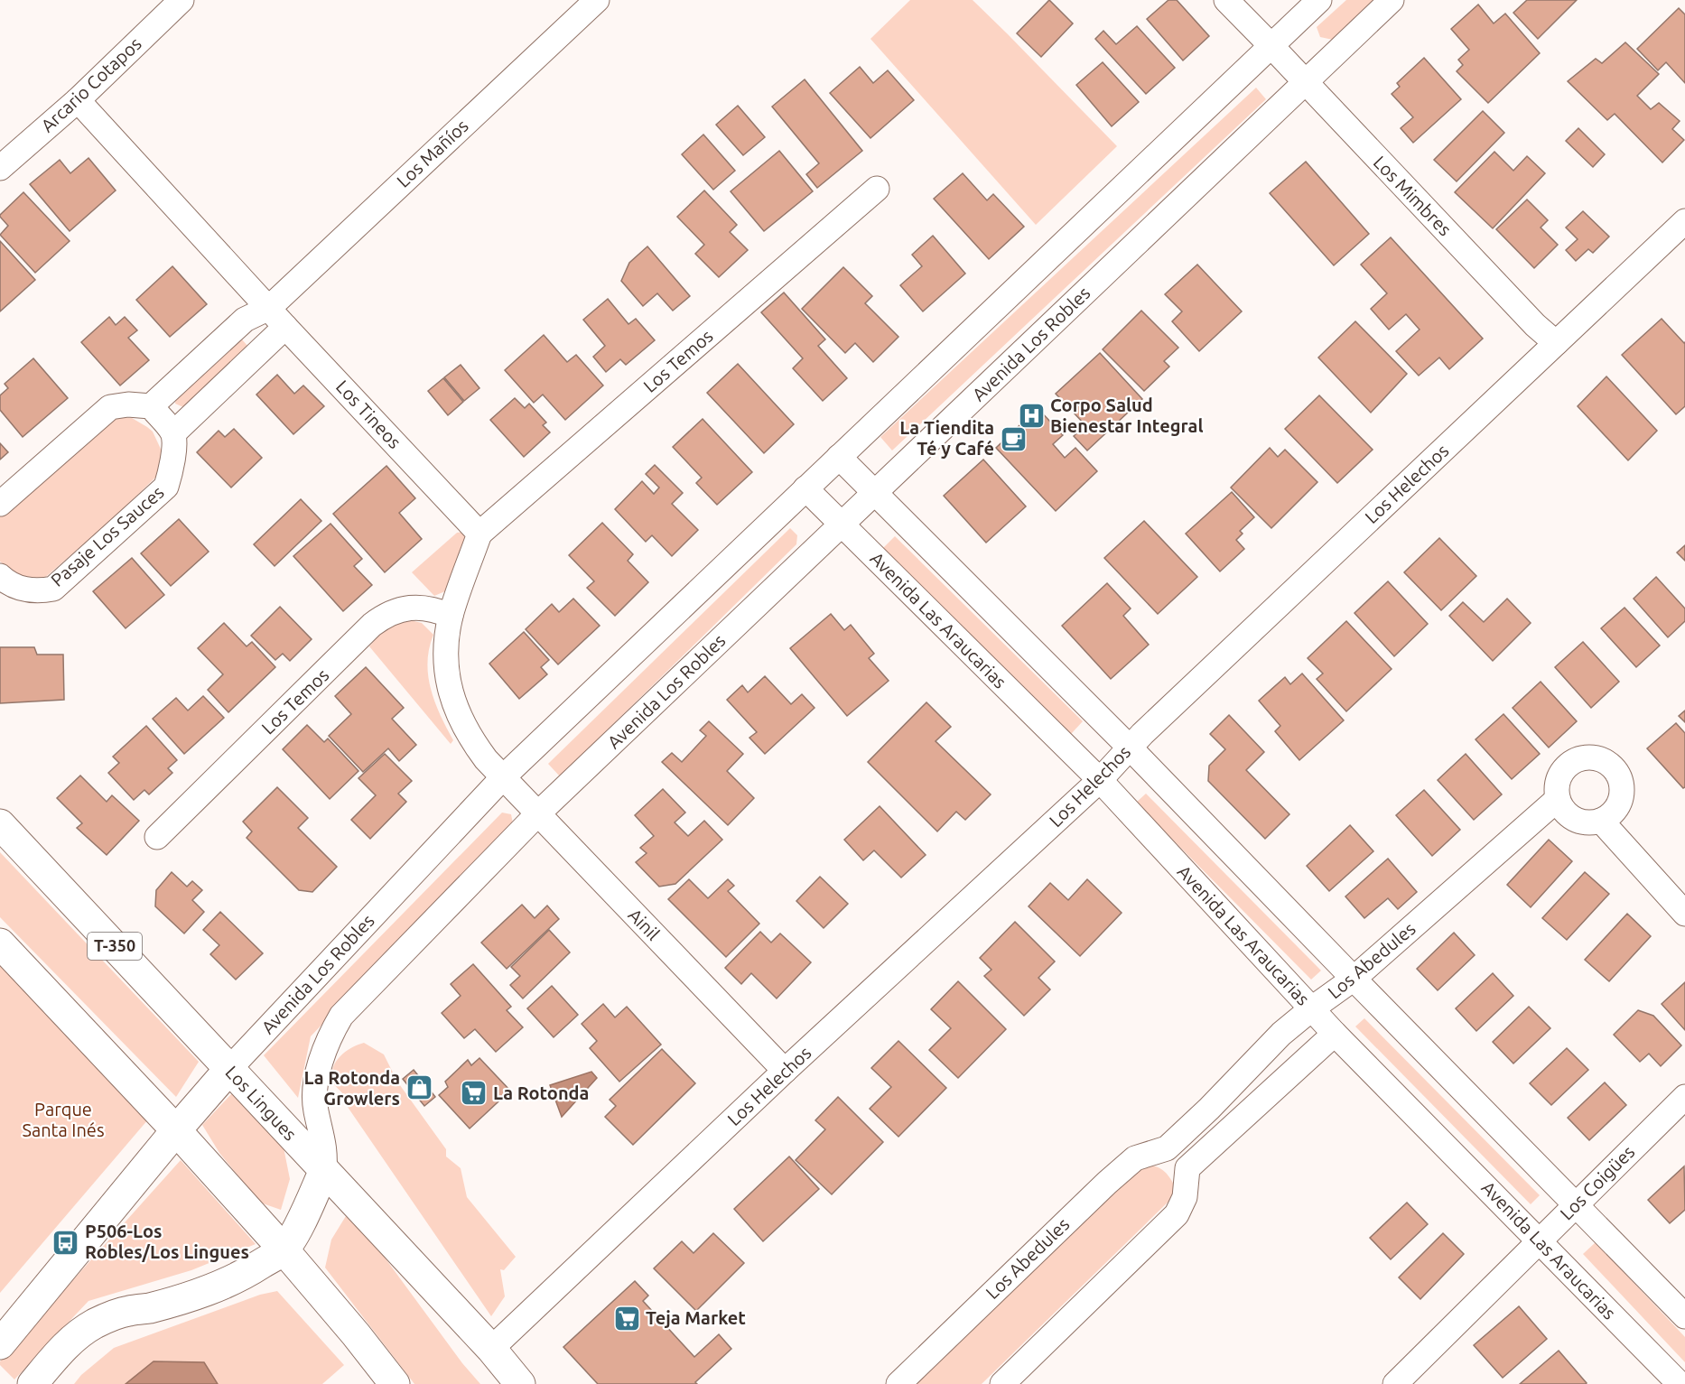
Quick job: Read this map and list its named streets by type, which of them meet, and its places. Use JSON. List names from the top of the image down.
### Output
{
  "streets": {
    "main road": ["Avenida Los Robles", "T-350", "Los Lingues"],
    "street": [
      "Arcario Cotapos",
      "Los Mañíos",
      "Los Mimbres",
      "Los Temos",
      "Los Tineos",
      "Los Helechos",
      "Pasaje Los Sauces",
      "Avenida Las Araucarias",
      "Ainil",
      "Los Abedules",
      "Los Coigües"
    ]
  },
  "crossings": [
    ["Arcario Cotapos", "Los Tineos"],
    ["Los Mañíos", "Los Tineos"],
    ["Los Mimbres", "Avenida Los Robles"],
    ["Los Mimbres", "Los Helechos"],
    ["Avenida Los Robles", "Avenida Las Araucarias"],
    ["Avenida Los Robles", "Ainil"],
    ["Avenida Los Robles", "Los Lingues"],
    ["Los Temos", "Los Tineos"],
    ["Los Helechos", "Avenida Las Araucarias"],
    ["Los Helechos", "Ainil"],
    ["Los Helechos", "Los Lingues"],
    ["Avenida Las Araucarias", "Los Abedules"],
    ["Avenida Las Araucarias", "Los Coigües"]
  ],
  "parks": ["Parque Santa Inés"],
  "places": {
    "hospital": ["Corpo Salud Bienestar Integral"],
    "cafe": ["La Tiendita Té y Café"],
    "shop": ["La Rotonda Growlers"],
    "supermarket": ["La Rotonda", "Teja Market"],
    "bus stop": ["P506-Los Robles/Los Lingues"]
  }
}
